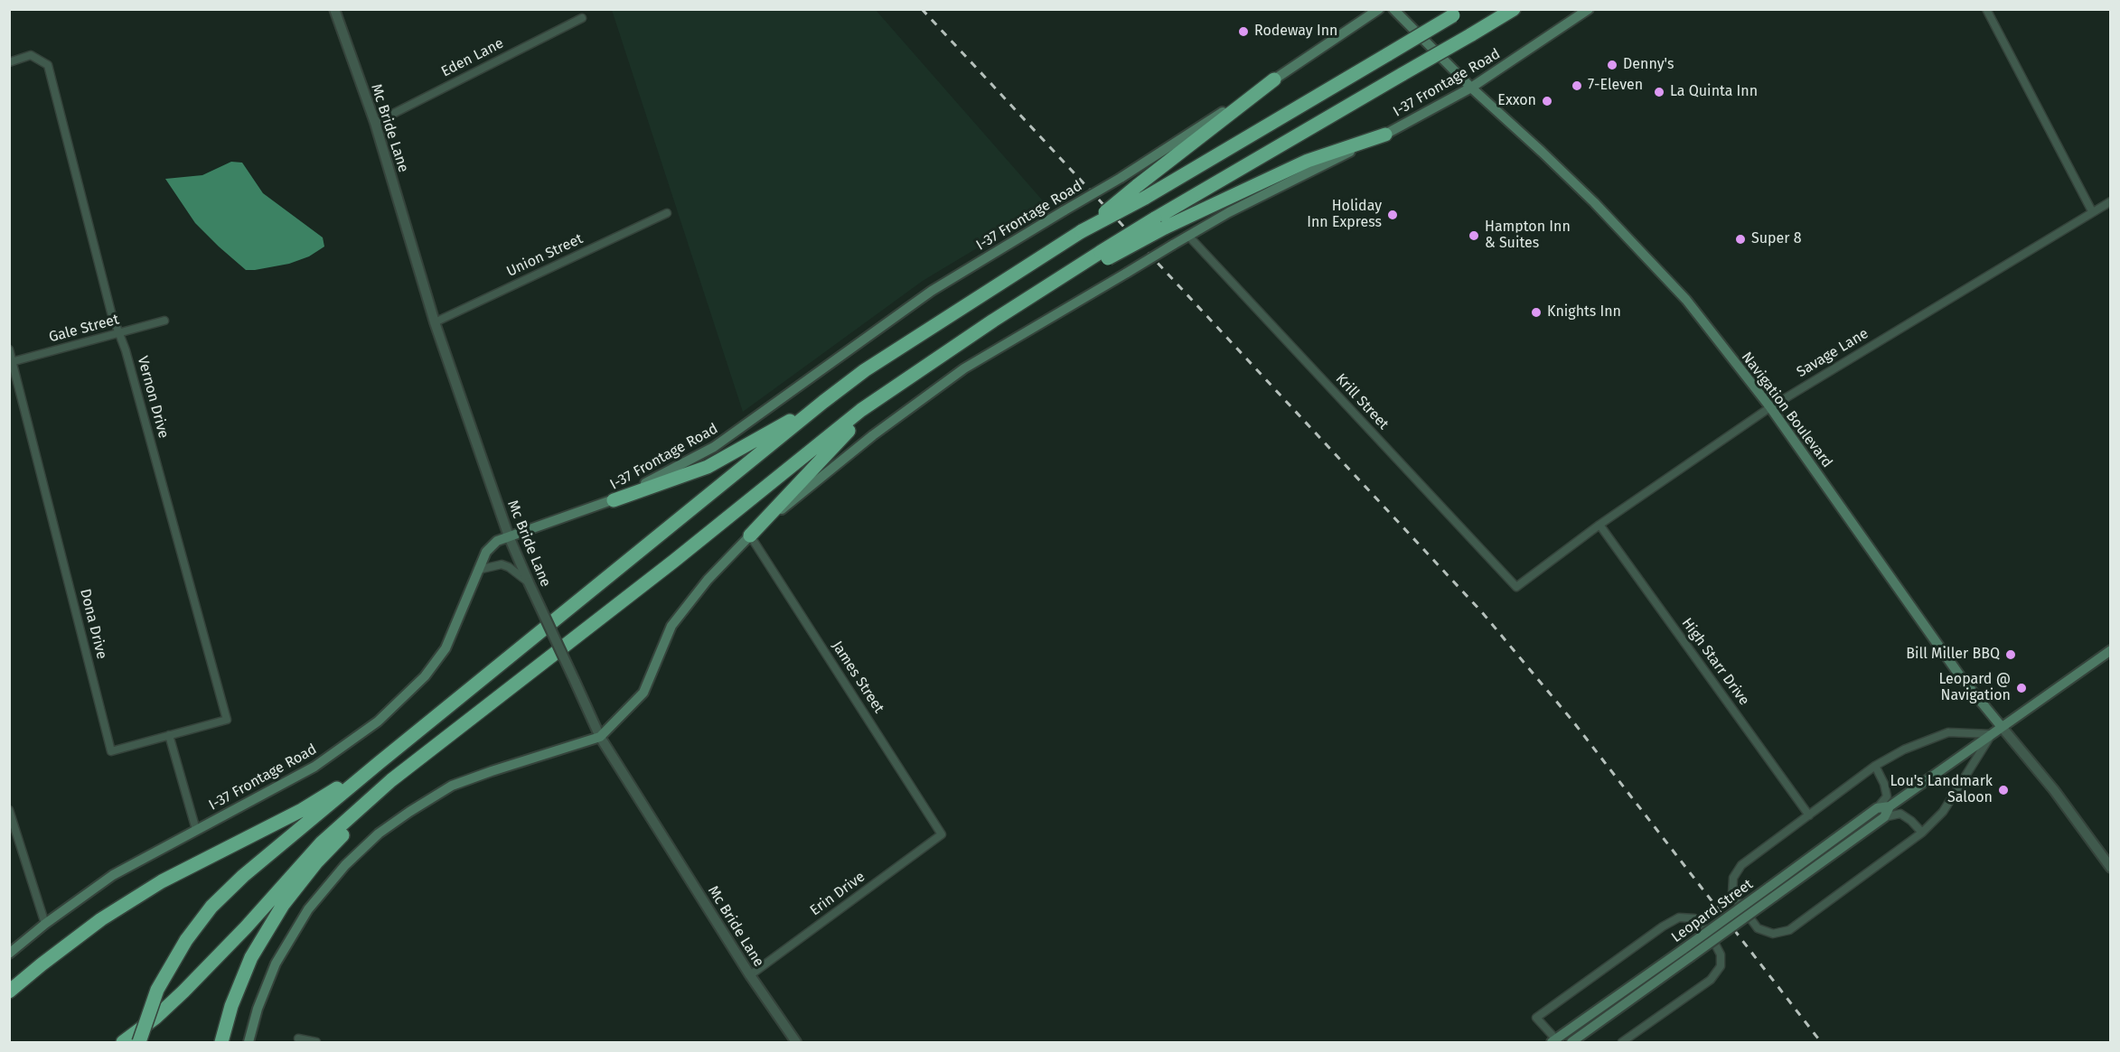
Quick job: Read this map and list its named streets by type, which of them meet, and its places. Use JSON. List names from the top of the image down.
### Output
{
  "streets": {
    "main road": ["I-37 Frontage Road", "Navigation Boulevard", "Leopard Street"],
    "street": [
      "Eden Lane",
      "Mc Bride Lane",
      "Union Street",
      "Gale Street",
      "Savage Lane",
      "Vernon Drive",
      "Krill Street",
      "Dona Drive",
      "High Starr Drive",
      "James Street",
      "Erin Drive"
    ]
  },
  "crossings": [
    ["Eden Lane", "Mc Bride Lane"],
    ["I-37 Frontage Road", "Mc Bride Lane"],
    ["I-37 Frontage Road", "Krill Street"],
    ["I-37 Frontage Road", "Navigation Boulevard"],
    ["I-37 Frontage Road", "James Street"],
    ["Mc Bride Lane", "Union Street"],
    ["Mc Bride Lane", "Erin Drive"],
    ["Gale Street", "Vernon Drive"],
    ["Gale Street", "Dona Drive"],
    ["Savage Lane", "Krill Street"],
    ["Savage Lane", "Navigation Boulevard"],
    ["Savage Lane", "High Starr Drive"],
    ["Vernon Drive", "Dona Drive"],
    ["Navigation Boulevard", "Leopard Street"],
    ["James Street", "Erin Drive"]
  ],
  "places": [
    "Rodeway Inn",
    "Denny's",
    "7-Eleven",
    "La Quinta Inn",
    "Exxon",
    "Holiday Inn Express",
    "Hampton Inn & Suites",
    "Super 8",
    "Knights Inn",
    "Bill Miller BBQ",
    "Leopard @ Navigation",
    "Lou's Landmark Saloon"
  ]
}
